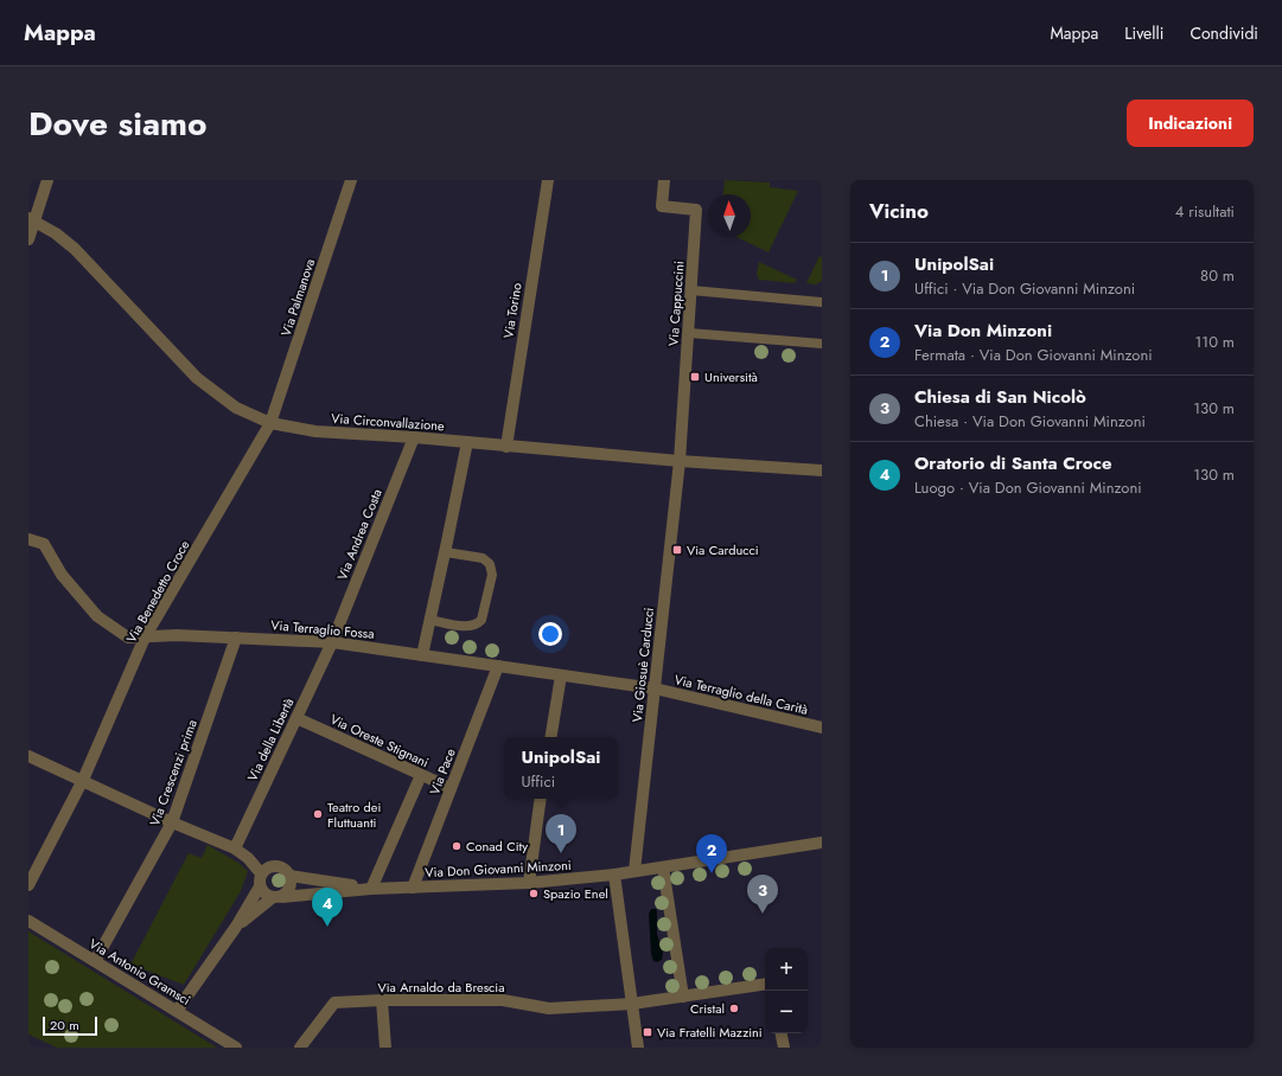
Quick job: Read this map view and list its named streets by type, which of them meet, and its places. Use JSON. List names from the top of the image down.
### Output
{
  "streets": {
    "street": [
      "Via Palmanova",
      "Via Cappuccini",
      "Via Torino",
      "Via Circonvallazione",
      "Via Andrea Costa",
      "Via Benedetto Croce",
      "Via Terraglio Fossa",
      "Via Giosuè Carducci",
      "Via Terraglio della Carità",
      "Via della Libertà",
      "Via Oreste Stignani",
      "Via Pace",
      "Via Crescenzi prima",
      "Via Don Giovanni Minzoni",
      "Via Antonio Gramsci",
      "Via Arnaldo da Brescia"
    ]
  },
  "crossings": [
    ["Via Palmanova", "Via Circonvallazione"],
    ["Via Palmanova", "Via Benedetto Croce"],
    ["Via Cappuccini", "Via Circonvallazione"],
    ["Via Cappuccini", "Via Giosuè Carducci"],
    ["Via Torino", "Via Circonvallazione"],
    ["Via Circonvallazione", "Via Andrea Costa"],
    ["Via Circonvallazione", "Via Benedetto Croce"],
    ["Via Circonvallazione", "Via Giosuè Carducci"],
    ["Via Andrea Costa", "Via Terraglio Fossa"],
    ["Via Andrea Costa", "Via della Libertà"],
    ["Via Benedetto Croce", "Via Terraglio Fossa"],
    ["Via Terraglio Fossa", "Via Giosuè Carducci"],
    ["Via Terraglio Fossa", "Via Terraglio della Carità"],
    ["Via Terraglio Fossa", "Via della Libertà"],
    ["Via Terraglio Fossa", "Via Pace"],
    ["Via Terraglio Fossa", "Via Crescenzi prima"],
    ["Via Giosuè Carducci", "Via Terraglio della Carità"],
    ["Via Giosuè Carducci", "Via Don Giovanni Minzoni"],
    ["Via della Libertà", "Via Oreste Stignani"],
    ["Via Oreste Stignani", "Via Pace"],
    ["Via Pace", "Via Don Giovanni Minzoni"],
    ["Via Crescenzi prima", "Via Antonio Gramsci"]
  ],
  "places": {
    "transit": ["Università", "Via Carducci", "Via Fratelli Mazzini"],
    "other": [
      "Teatro dei Fluttuanti",
      "Conad City",
      "Spazio Enel",
      "Cristal"
    ]
  },
  "scale_bar": "20 m",
  "north": "top",
  "page": {
    "header": "Mappa",
    "nav": ["Mappa", "Livelli", "Condividi"],
    "title": "Dove siamo",
    "buttons": "Indicazioni",
    "heading": ["Vicino", "4 risultati"],
    "list": [
      {
        "mark": "1",
        "name": "UnipolSai",
        "note": "Uffici · Via Don Giovanni Minzoni",
        "value": "80 m"
      },
      {
        "mark": "2",
        "name": "Via Don Minzoni",
        "note": "Fermata · Via Don Giovanni Minzoni",
        "value": "110 m"
      },
      {
        "mark": "3",
        "name": "Chiesa di San Nicolò",
        "note": "Chiesa · Via Don Giovanni Minzoni",
        "value": "130 m"
      },
      {
        "mark": "4",
        "name": "Oratorio di Santa Croce",
        "note": "Luogo · Via Don Giovanni Minzoni",
        "value": "130 m"
      }
    ],
    "popup": ["UnipolSai", "Uffici"],
    "pins": [
      "1",
      "2",
      "3",
      "4"
    ],
    "map_buttons": ["+", "−"],
    "scale": "20 m"
  }
}
